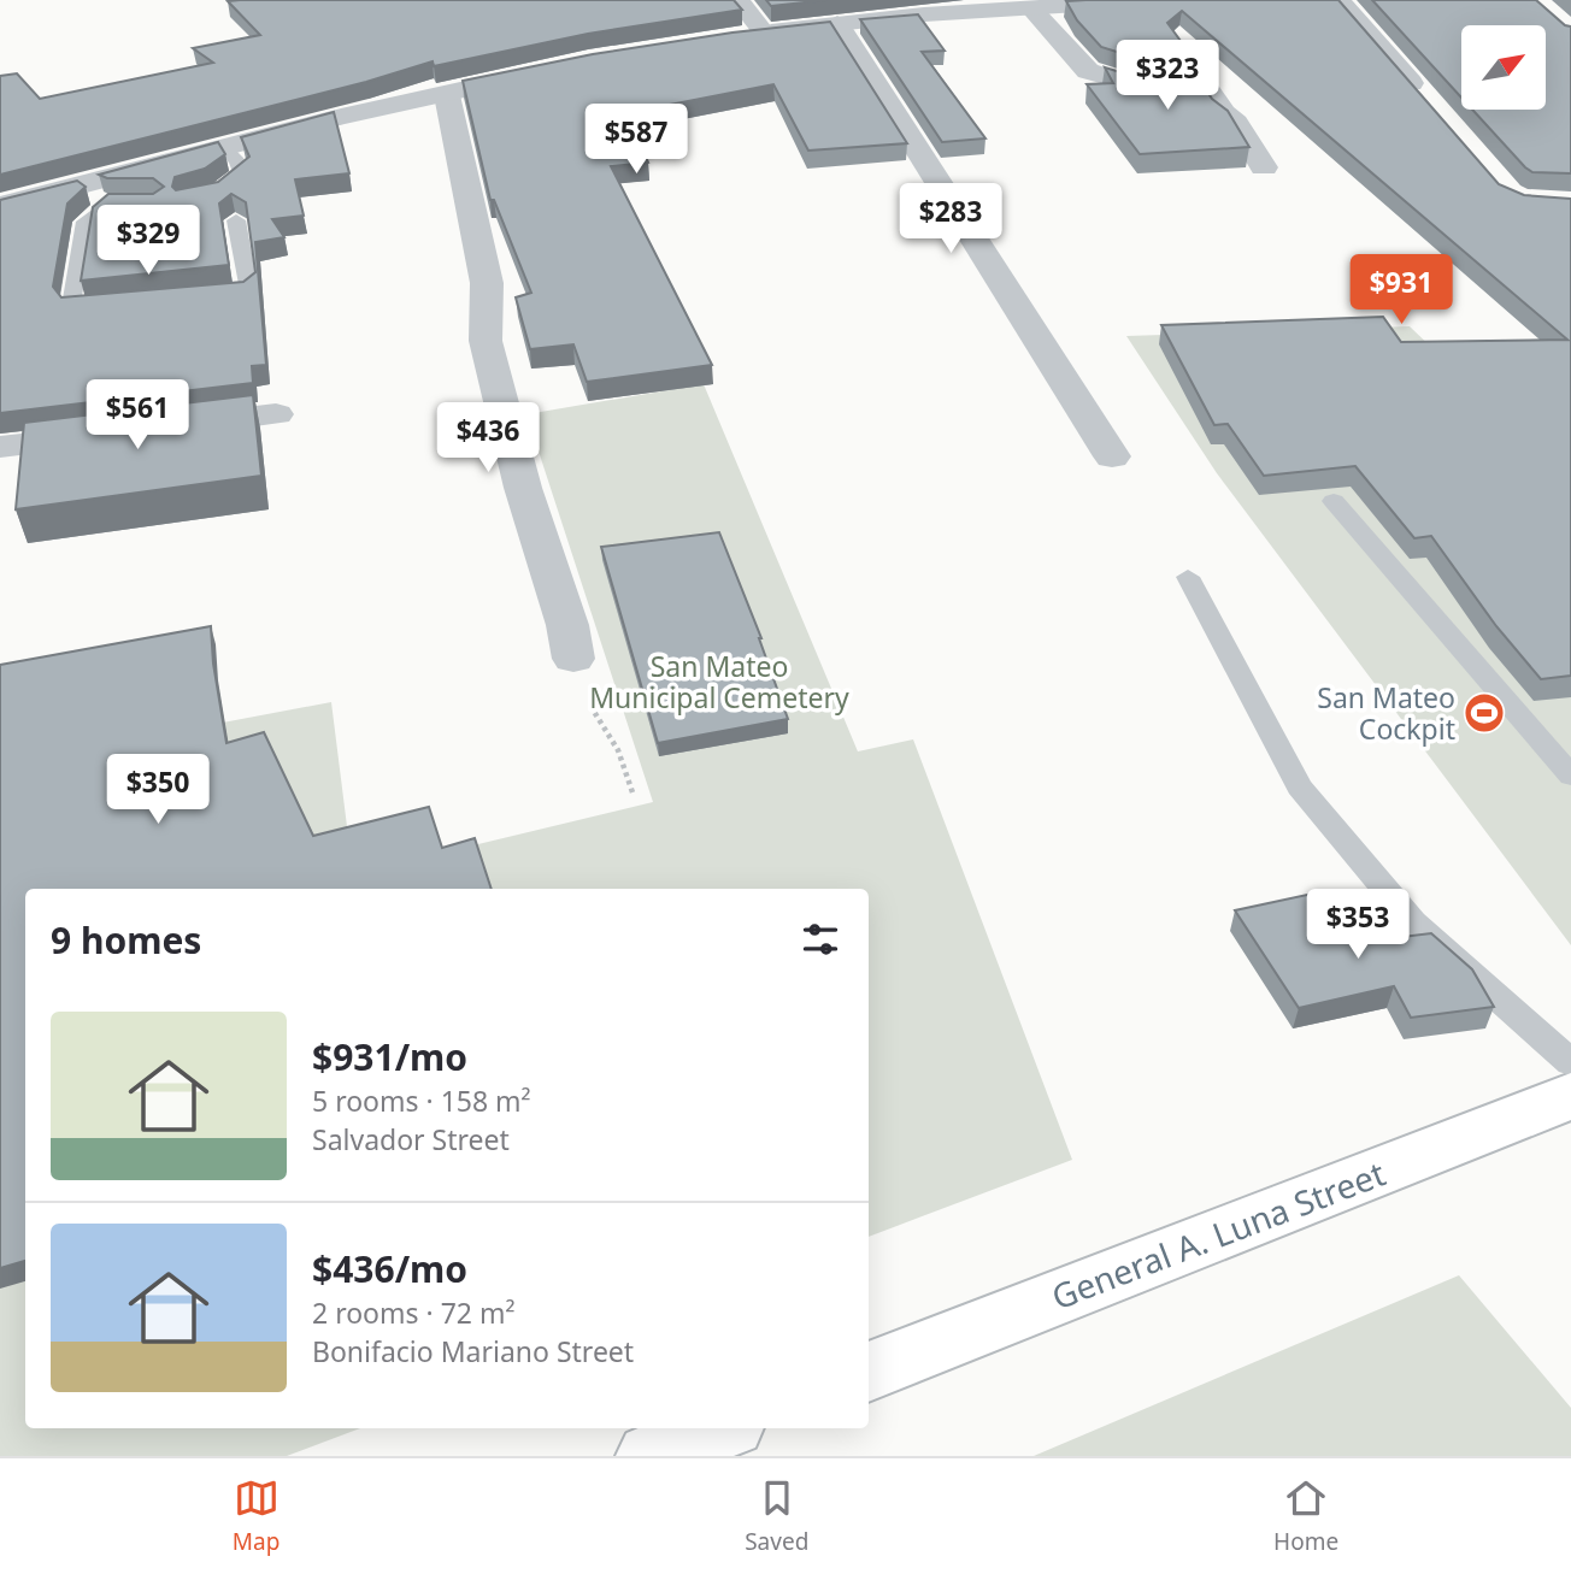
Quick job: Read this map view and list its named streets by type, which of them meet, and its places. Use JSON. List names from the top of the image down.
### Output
{
  "streets": {
    "main road": ["General A. Luna Street"]
  },
  "parks": ["San Mateo Municipal Cemetery"],
  "places": {
    "sports": ["San Mateo Cockpit"]
  },
  "north": "top right",
  "page": {
    "price": [
      "$323",
      "$587",
      "$283",
      "$329",
      "$931",
      "$561",
      "$436",
      "$350",
      "$353"
    ],
    "heading": "9 homes",
    "list": [
      {
        "name": "$931/mo",
        "note": "5 rooms · 158 m² · Salvador Street"
      },
      {
        "name": "$436/mo",
        "note": "2 rooms · 72 m² · Bonifacio Mariano Street"
      }
    ],
    "tabs": ["Map", "Saved", "Home"]
  }
}
